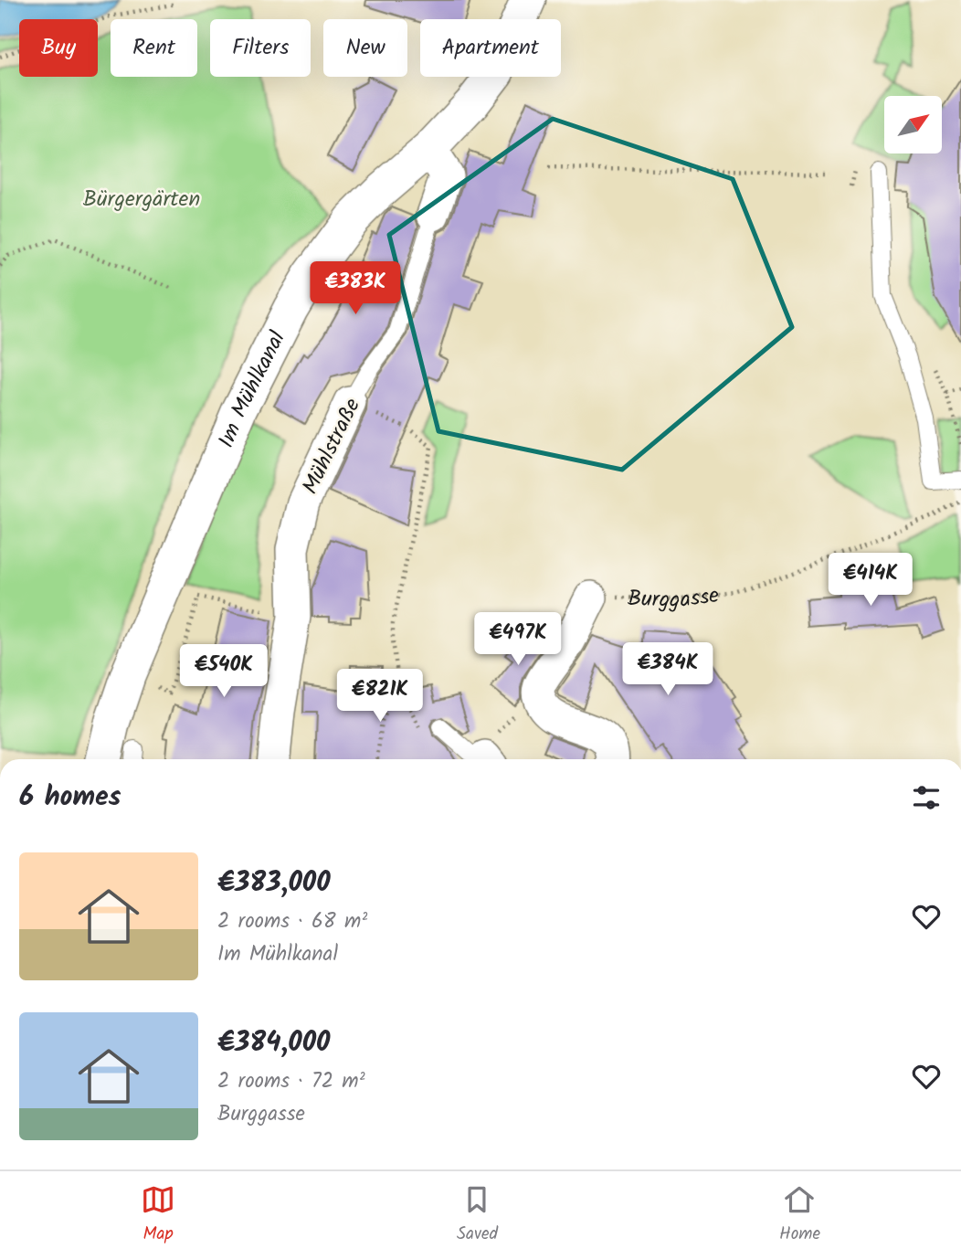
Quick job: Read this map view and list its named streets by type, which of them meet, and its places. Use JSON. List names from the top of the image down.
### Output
{
  "streets": {
    "street": ["Im Mühlkanal", "Mühlstraße"],
    "path": ["Burggasse"]
  },
  "crossings": [
    ["Im Mühlkanal", "Mühlstraße"]
  ],
  "parks": ["Bürgergärten"],
  "north": "top right",
  "page": {
    "chip": [
      "Buy",
      "Rent",
      "Filters",
      "New",
      "Apartment"
    ],
    "price": [
      "€383K",
      "€414K",
      "€497K",
      "€384K",
      "€540K",
      "€821K"
    ],
    "heading": "6 homes",
    "list": [
      {
        "name": "€383,000",
        "note": "2 rooms · 68 m² · Im Mühlkanal"
      },
      {
        "name": "€384,000",
        "note": "2 rooms · 72 m² · Burggasse"
      }
    ],
    "tabs": ["Map", "Saved", "Home"]
  }
}
